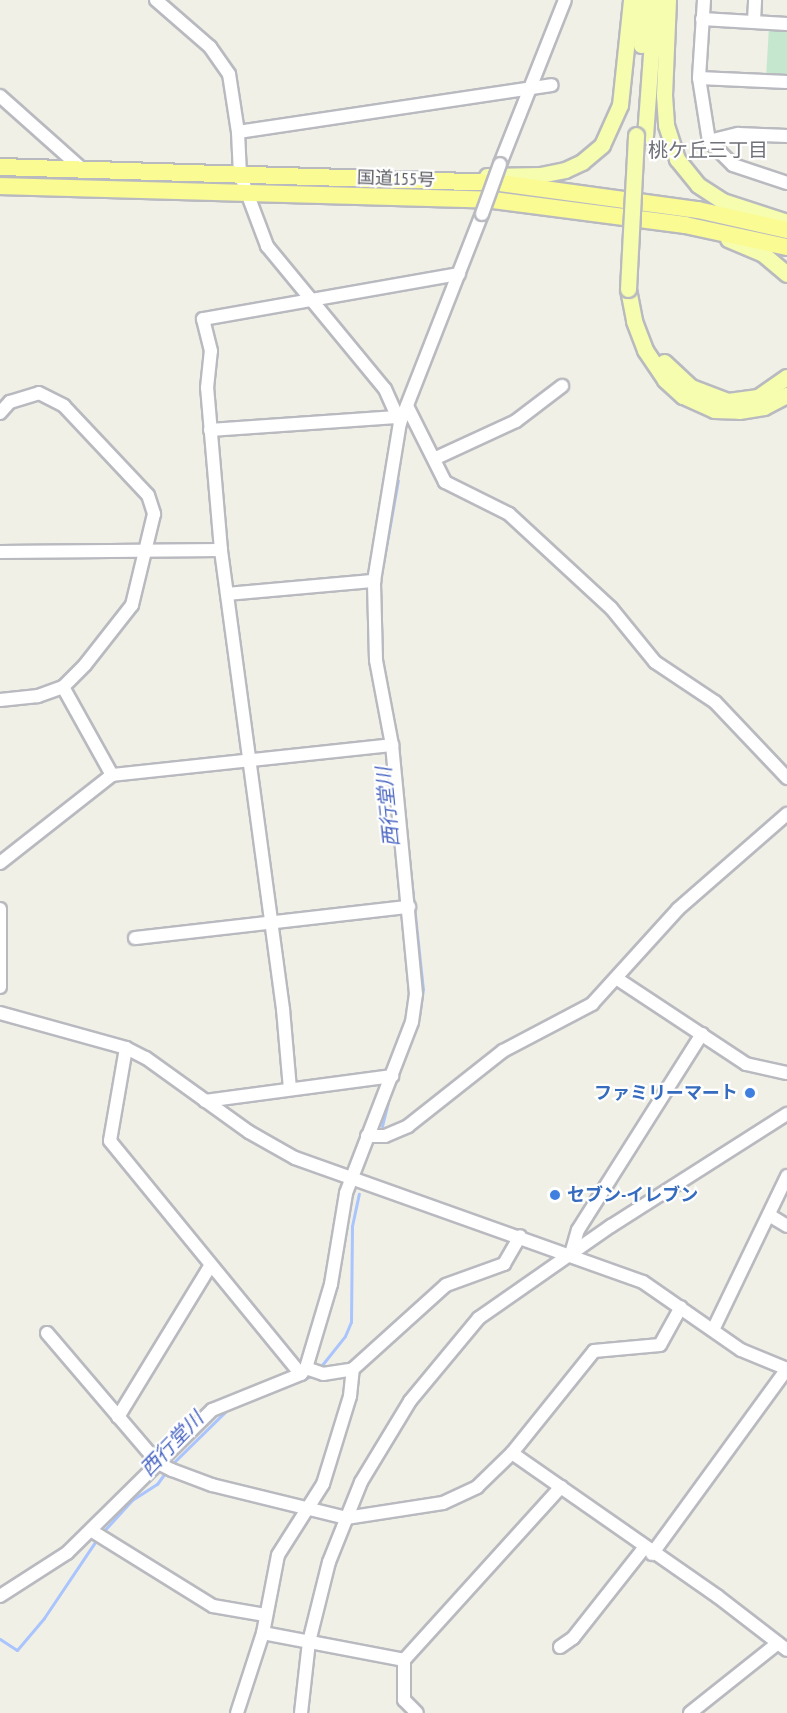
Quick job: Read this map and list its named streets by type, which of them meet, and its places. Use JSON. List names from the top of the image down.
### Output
{
  "streets": {
    "highway": ["国道155号"]
  },
  "districts": ["桃ケ丘三丁目"],
  "water": ["西行堂川"],
  "places": ["ファミリーマート", "セブン-イレブン"]
}
